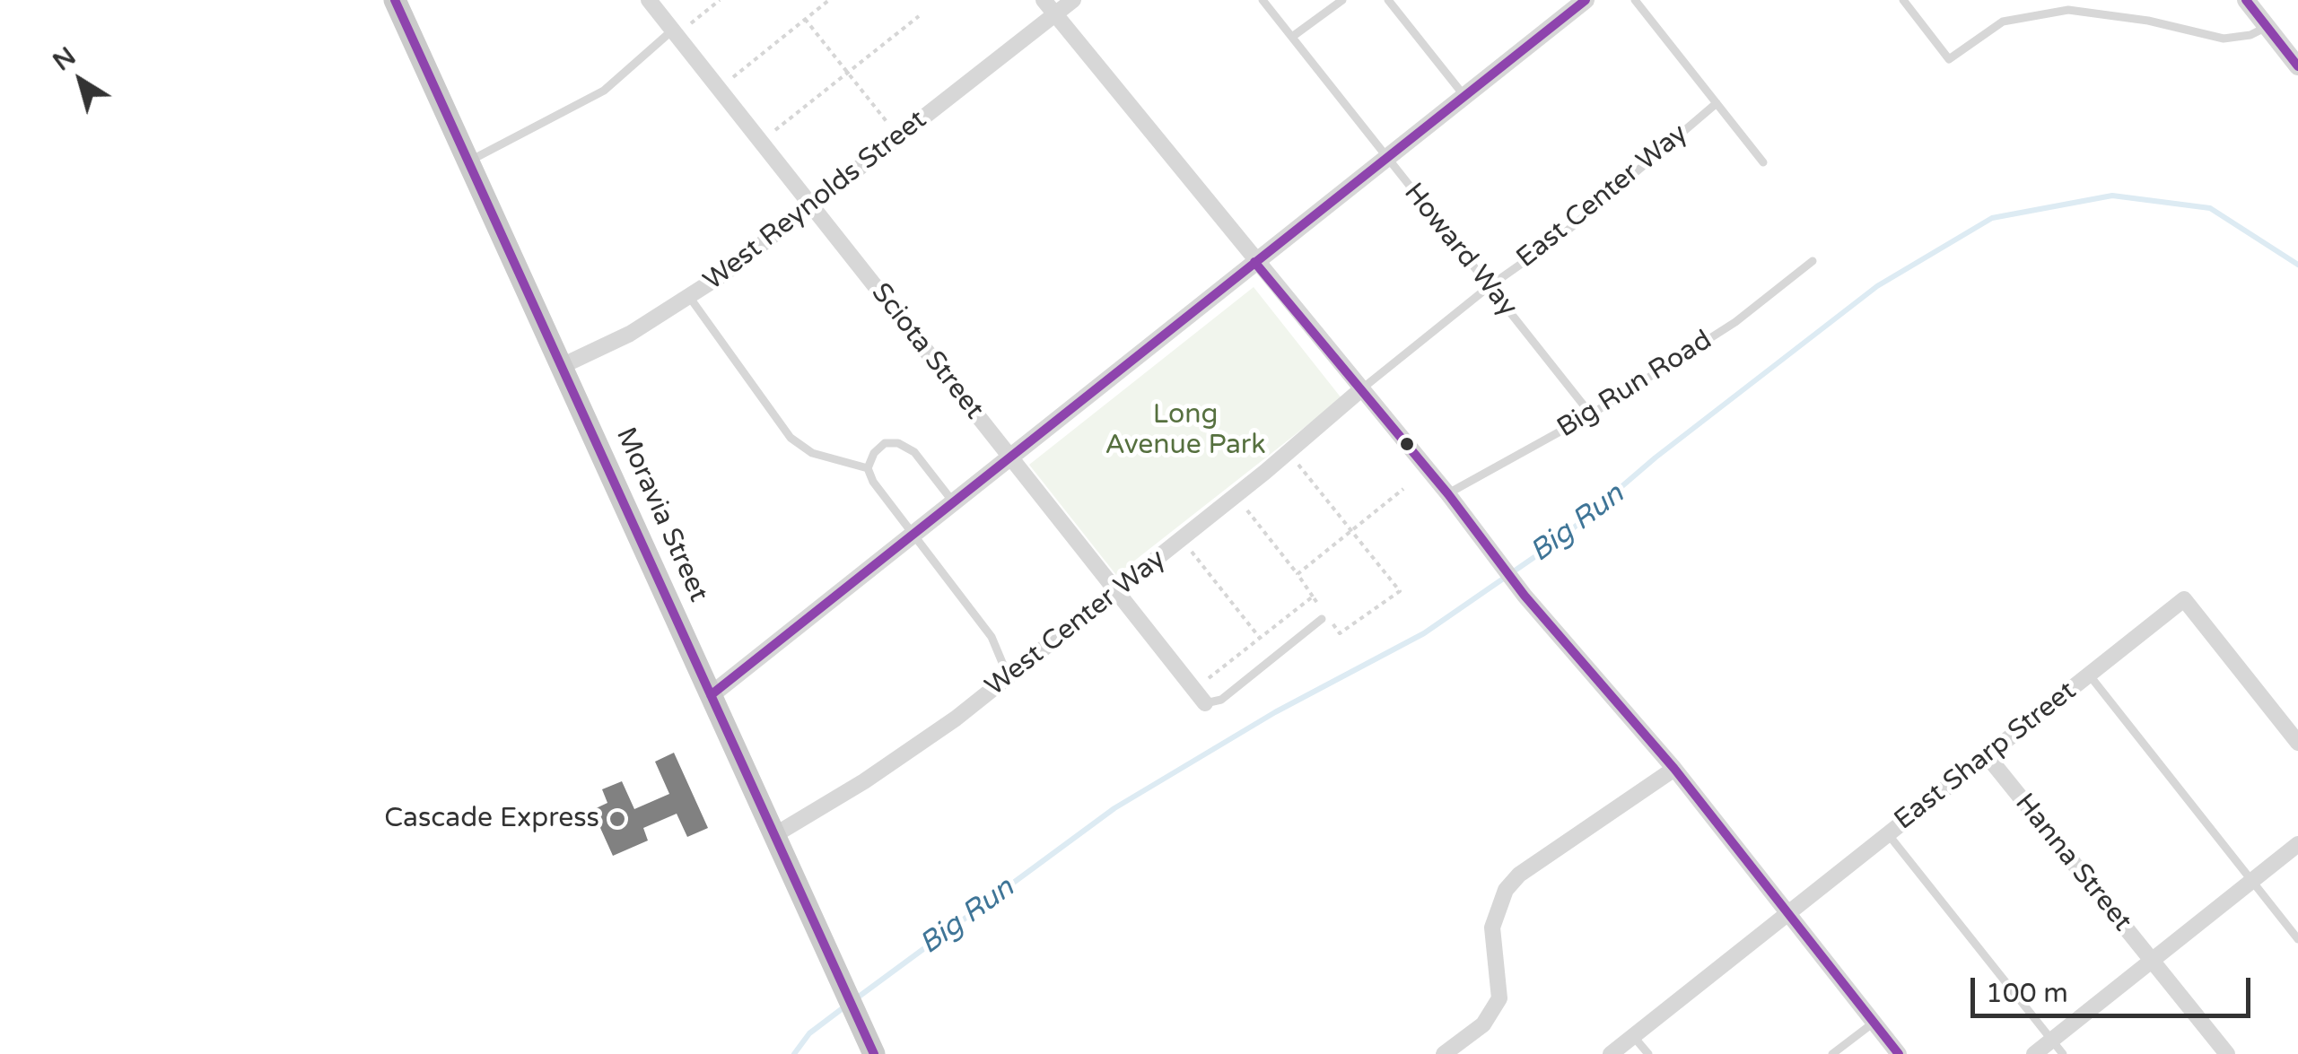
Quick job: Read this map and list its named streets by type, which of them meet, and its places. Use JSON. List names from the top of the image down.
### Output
{
  "streets": {
    "main road": ["Moravia Street"],
    "street": [
      "West Reynolds Street",
      "Sciota Street",
      "West Center Way",
      "East Sharp Street",
      "Hanna Street"
    ],
    "lane": ["East Center Way", "Howard Way", "Big Run Road"]
  },
  "crossings": [
    ["East Center Way", "Howard Way"],
    ["East Center Way", "West Center Way"],
    ["West Reynolds Street", "Sciota Street"],
    ["West Reynolds Street", "Moravia Street"],
    ["Howard Way", "Big Run Road"],
    ["Sciota Street", "West Center Way"],
    ["Moravia Street", "West Center Way"],
    ["East Sharp Street", "Hanna Street"]
  ],
  "water": ["Big Run"],
  "parks": ["Long Avenue Park"],
  "places": ["Cascade Express"],
  "scale_bar": "100 m",
  "north": "top left"
}
